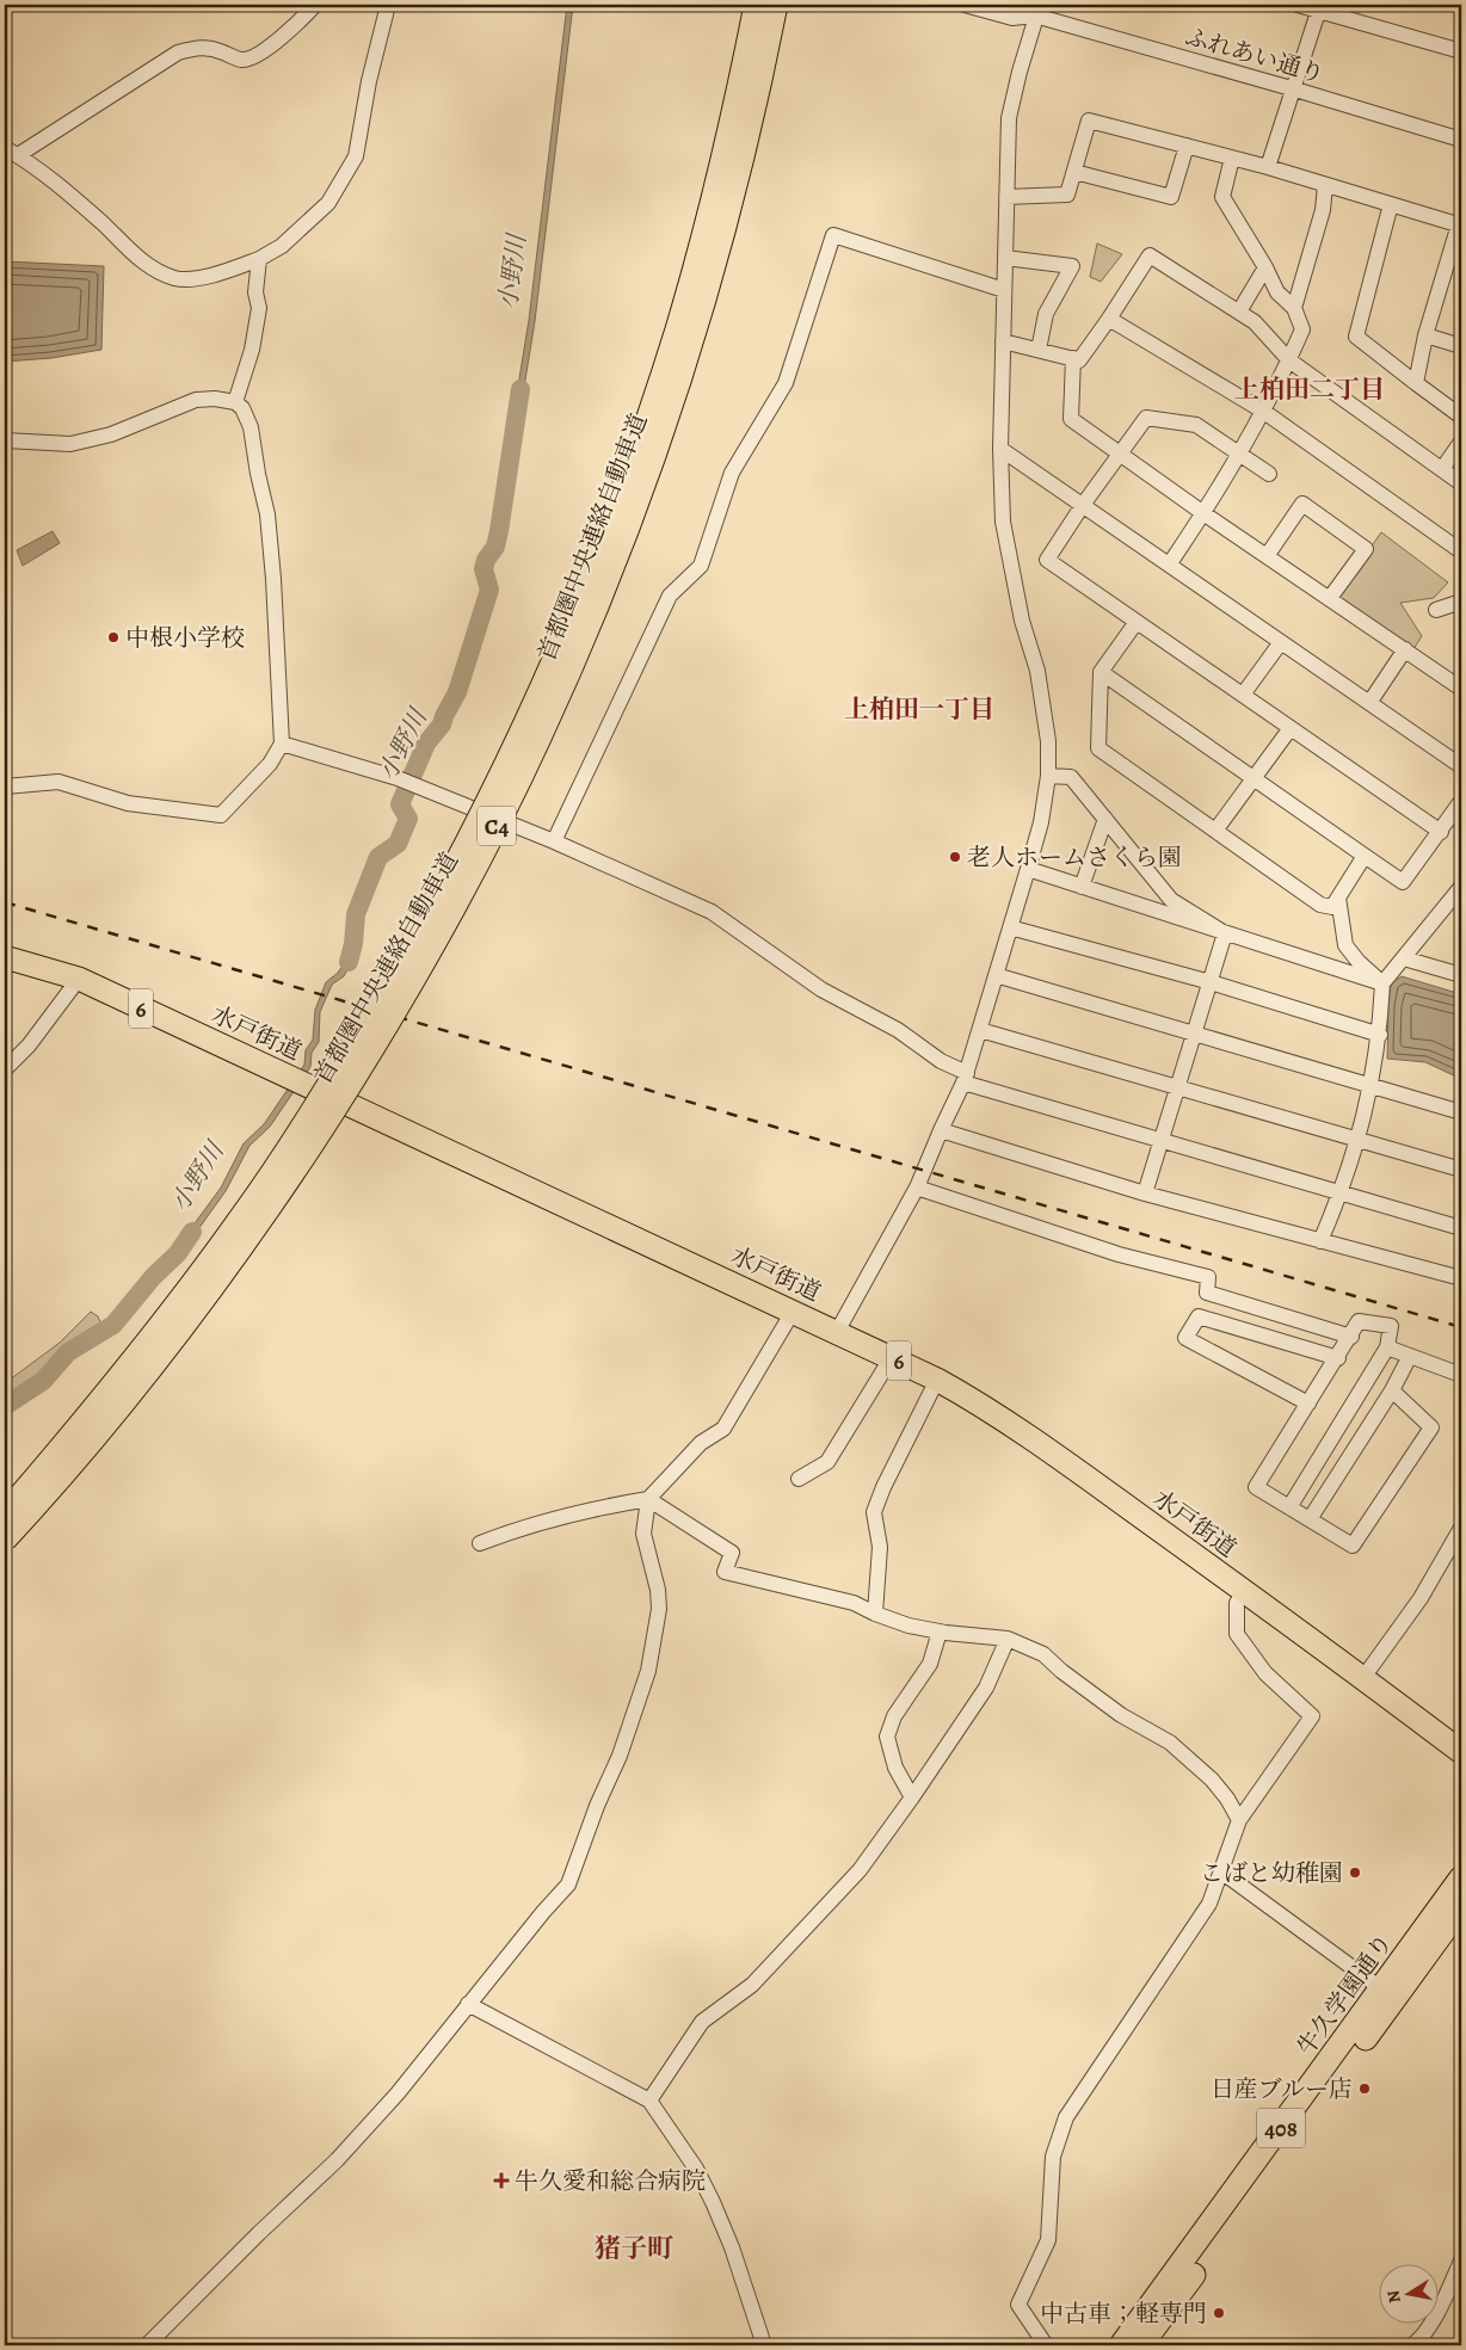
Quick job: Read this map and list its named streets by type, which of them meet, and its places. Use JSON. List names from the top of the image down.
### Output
{
  "streets": {
    "highway": [
      "首都圏中央連絡自動車道",
      "C4",
      "6",
      "水戸街道",
      "牛久学園通り",
      "408"
    ],
    "street": ["ふれあい通り"]
  },
  "districts": ["上柏田二丁目", "上柏田一丁目", "猪子町"],
  "water": ["小野川"],
  "places": {
    "other": [
      "中根小学校",
      "老人ホームさくら園",
      "こばと幼稚園",
      "日産ブルー店",
      "中古車；軽専門"
    ],
    "health": ["牛久愛和総合病院"]
  },
  "north": "left"
}
